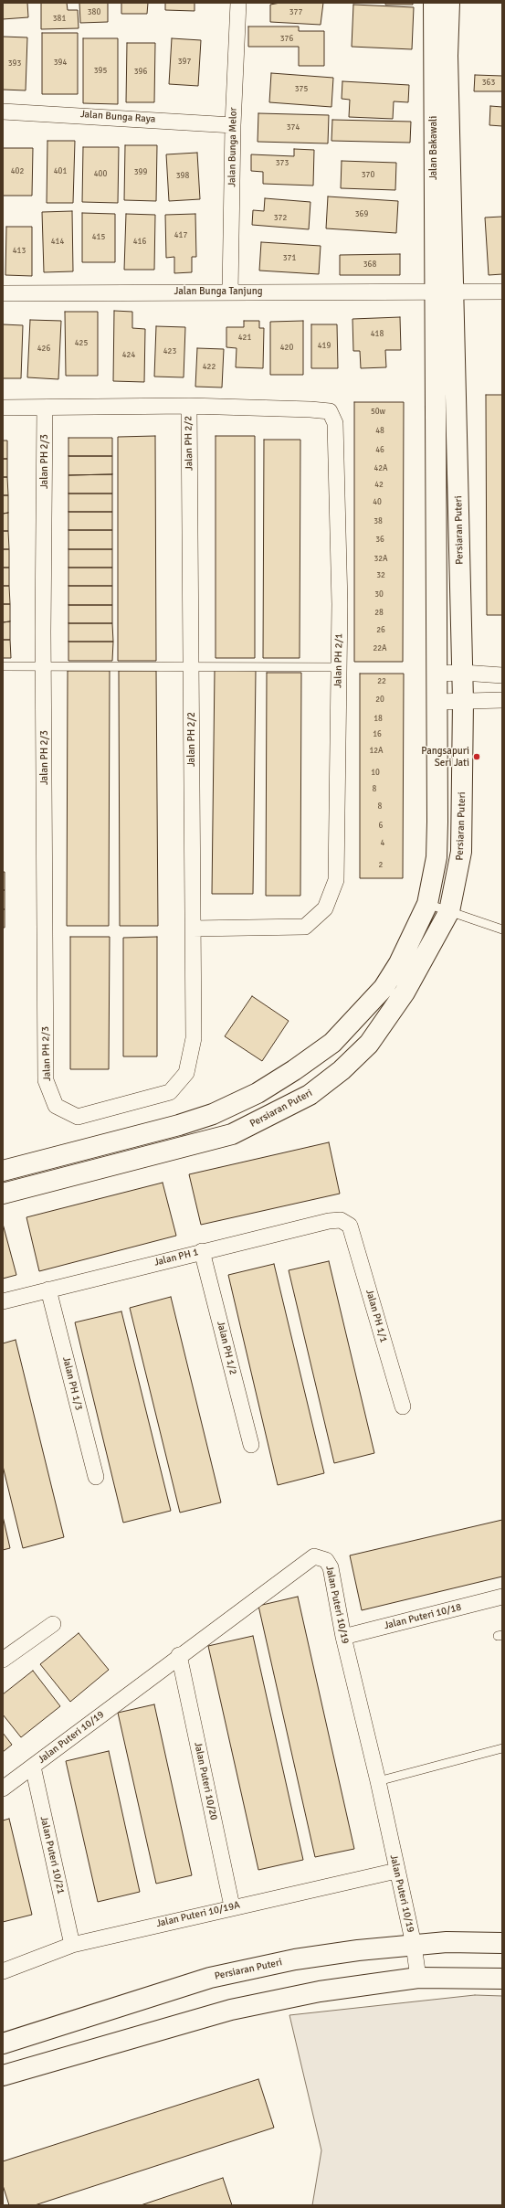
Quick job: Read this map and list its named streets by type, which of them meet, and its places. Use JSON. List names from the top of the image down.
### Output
{
  "streets": {
    "main road": ["Jalan Bakawali", "Persiaran Puteri"],
    "street": [
      "Jalan Bunga Raya",
      "Jalan Bunga Melor",
      "Jalan Bunga Tanjung",
      "Jalan PH 2/2",
      "Jalan PH 2/3",
      "Jalan PH 2/1",
      "Jalan PH 1",
      "Jalan PH 1/1",
      "Jalan PH 1/2",
      "Jalan PH 1/3",
      "Jalan Puteri 10/19",
      "Jalan Puteri 10/18",
      "Jalan Puteri 10/20",
      "Jalan Puteri 10/21",
      "Jalan Puteri 10/19A"
    ]
  },
  "crossings": [
    ["Jalan Bunga Raya", "Jalan Bunga Melor"],
    ["Jalan Bunga Melor", "Jalan Bunga Tanjung"],
    ["Jalan Bakawali", "Jalan Bunga Tanjung"],
    ["Jalan Bakawali", "Persiaran Puteri"],
    ["Jalan Bunga Tanjung", "Persiaran Puteri"],
    ["Jalan PH 2/2", "Jalan PH 2/3"],
    ["Jalan PH 2/2", "Jalan PH 2/1"],
    ["Persiaran Puteri", "Jalan Puteri 10/19"],
    ["Jalan PH 1", "Jalan PH 1/1"],
    ["Jalan PH 1", "Jalan PH 1/2"],
    ["Jalan PH 1", "Jalan PH 1/3"],
    ["Jalan Puteri 10/19", "Jalan Puteri 10/18"],
    ["Jalan Puteri 10/19", "Jalan Puteri 10/20"],
    ["Jalan Puteri 10/19", "Jalan Puteri 10/21"],
    ["Jalan Puteri 10/19", "Jalan Puteri 10/19A"],
    ["Jalan Puteri 10/20", "Jalan Puteri 10/19A"],
    ["Jalan Puteri 10/21", "Jalan Puteri 10/19A"]
  ],
  "places": ["Pangsapuri Seri Jati"],
  "house_numbers": [
    "380",
    "377",
    "381",
    "376",
    "397",
    "394",
    "393",
    "395",
    "396",
    "363",
    "375",
    "374",
    "373",
    "402",
    "401",
    "399",
    "400",
    "370",
    "398",
    "369",
    "372",
    "417",
    "415",
    "414",
    "416",
    "413",
    "371",
    "368",
    "418",
    "421",
    "425",
    "419",
    "420",
    "426",
    "423",
    "424",
    "422",
    "50w",
    "48",
    "46",
    "42A",
    "42",
    "40",
    "38",
    "36",
    "32A",
    "32",
    "30",
    "28",
    "26",
    "22A",
    "22",
    "20",
    "18",
    "16",
    "12A",
    "10",
    "8",
    "8",
    "6",
    "4",
    "2"
  ]
}
